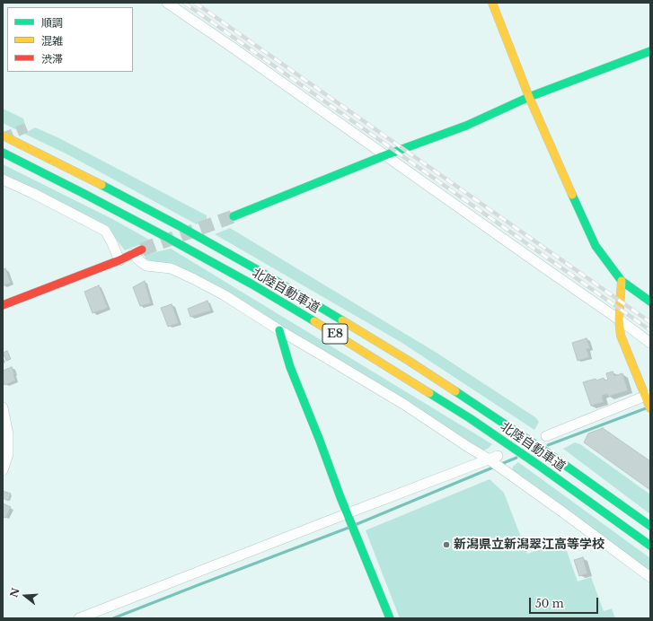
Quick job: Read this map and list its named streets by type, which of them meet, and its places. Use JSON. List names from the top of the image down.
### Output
{
  "streets": {
    "main road": ["北陸自動車道", "E8"]
  },
  "places": ["新潟県立新潟翠江高等学校"],
  "legend": ["順調", "混雑", "渋滞"],
  "scale_bar": "50 m",
  "north": "left"
}
